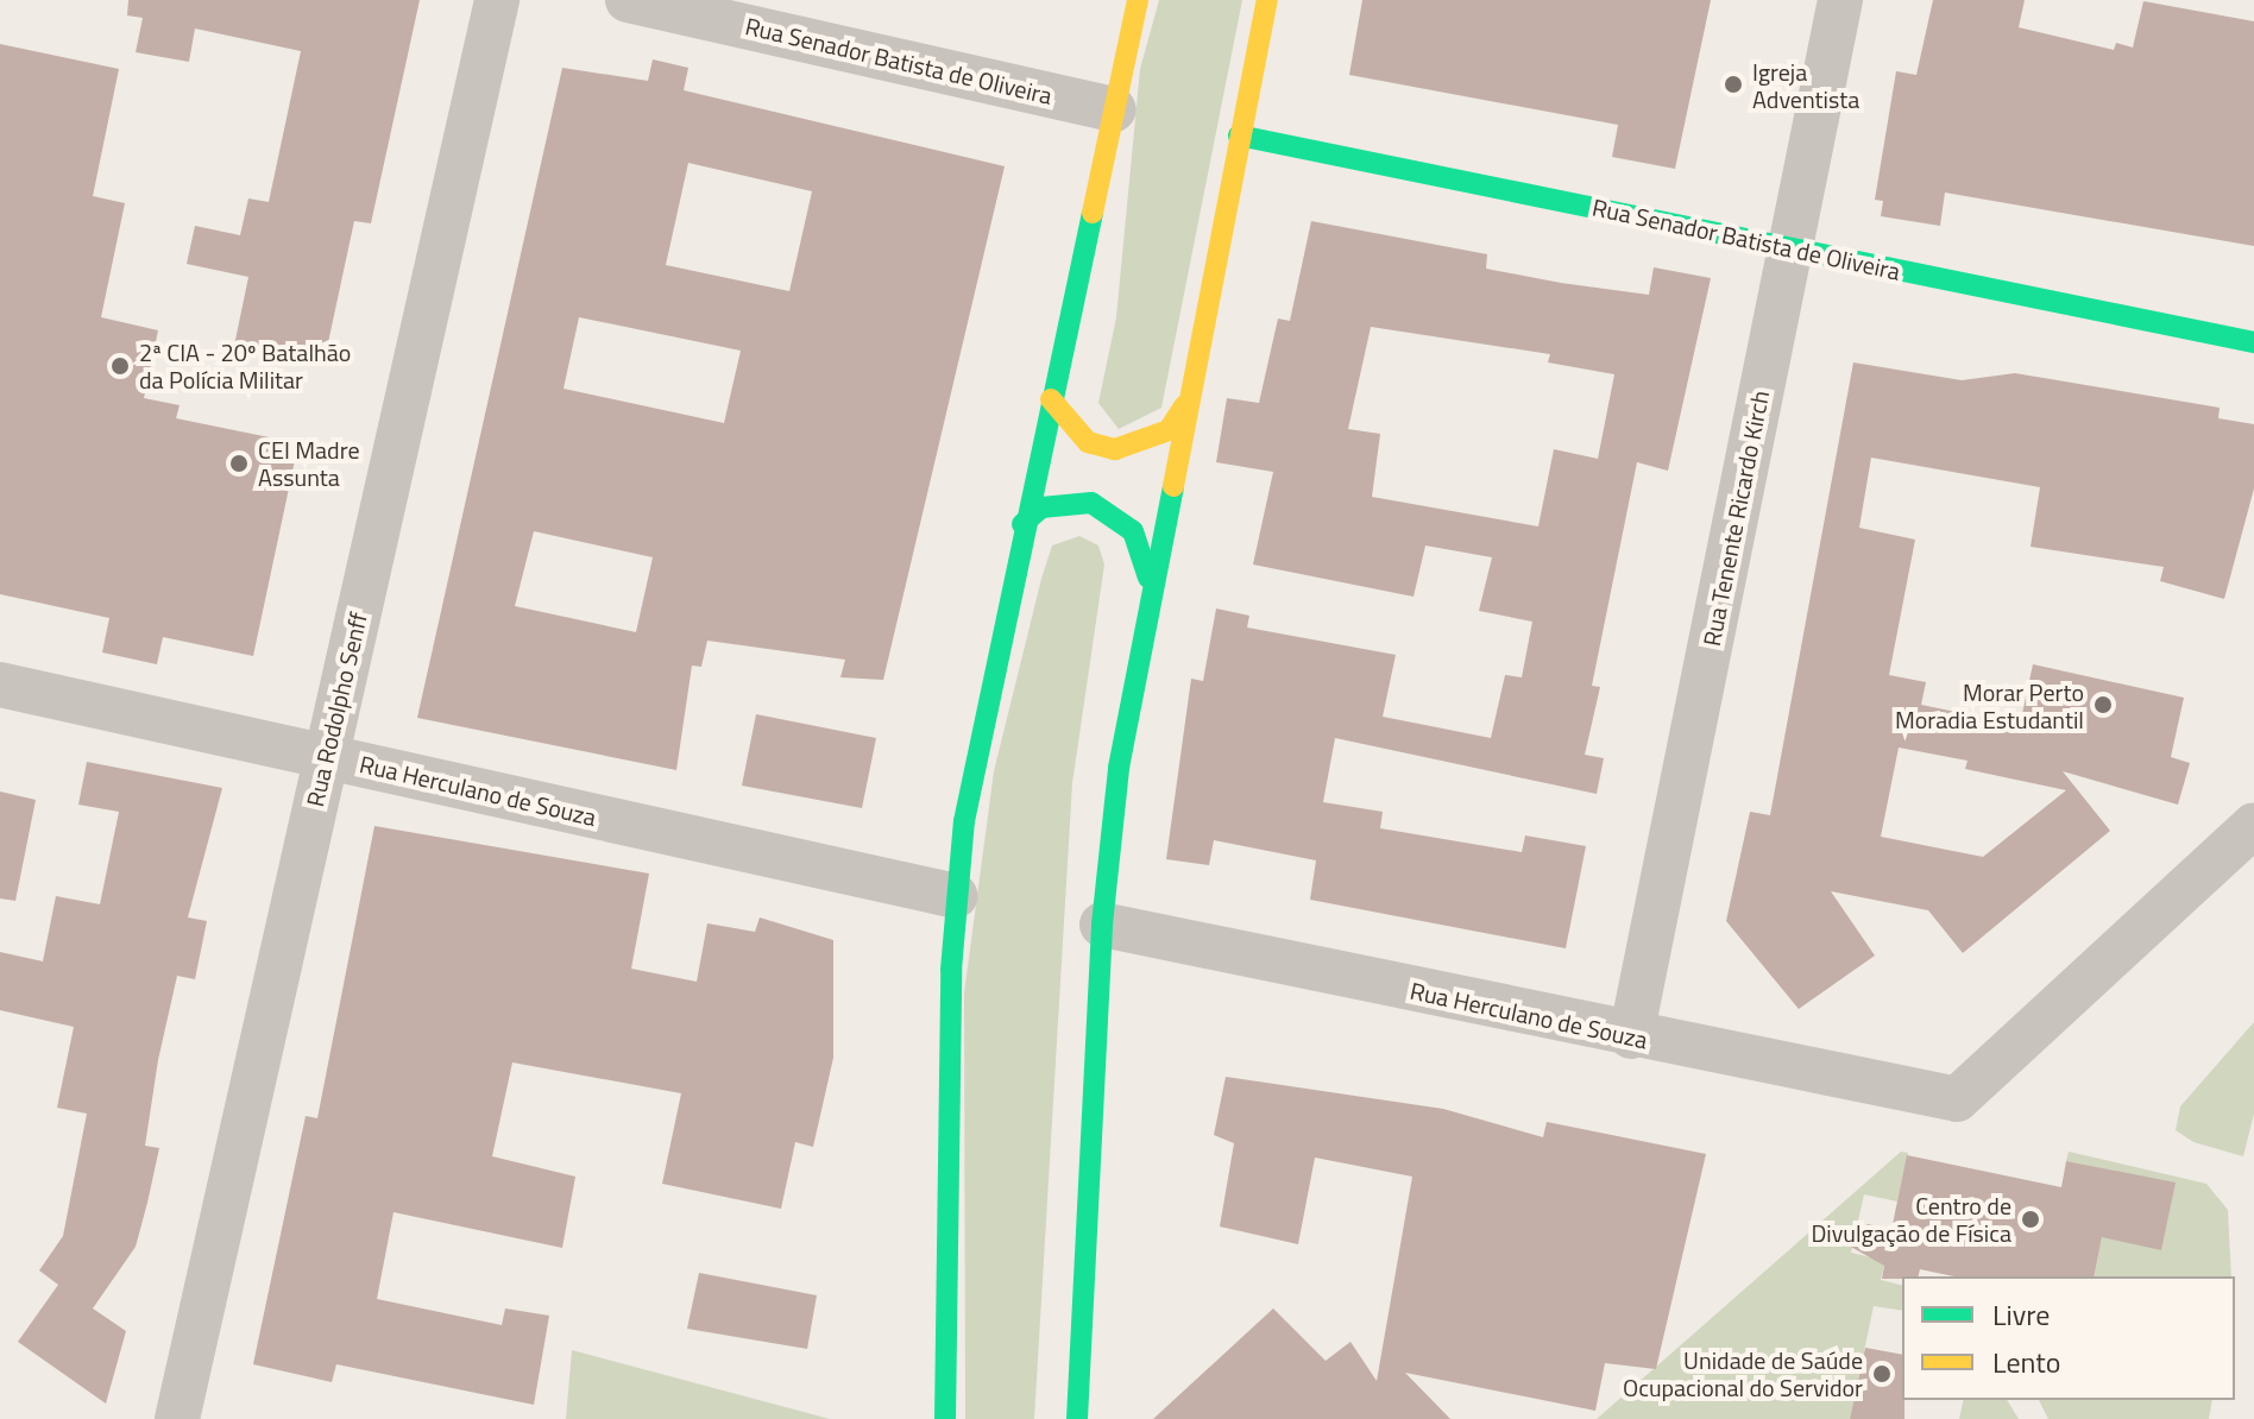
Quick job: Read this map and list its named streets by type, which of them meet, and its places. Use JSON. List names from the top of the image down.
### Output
{
  "streets": {
    "main road": ["Rua Senador Batista de Oliveira"],
    "street": ["Rua Tenente Ricardo Kirch", "Rua Rodolpho Senff", "Rua Herculano de Souza"]
  },
  "crossings": [
    ["Rua Senador Batista de Oliveira", "Rua Tenente Ricardo Kirch"],
    ["Rua Tenente Ricardo Kirch", "Rua Herculano de Souza"],
    ["Rua Rodolpho Senff", "Rua Herculano de Souza"]
  ],
  "places": [
    "Igreja Adventista",
    "2ª CIA - 20º Batalhão da Polícia Militar",
    "CEI Madre Assunta",
    "Morar Perto Moradia Estudantil",
    "Centro de Divulgação de Física",
    "Unidade de Saúde Ocupacional do Servidor"
  ],
  "legend": ["Livre", "Lento"]
}
